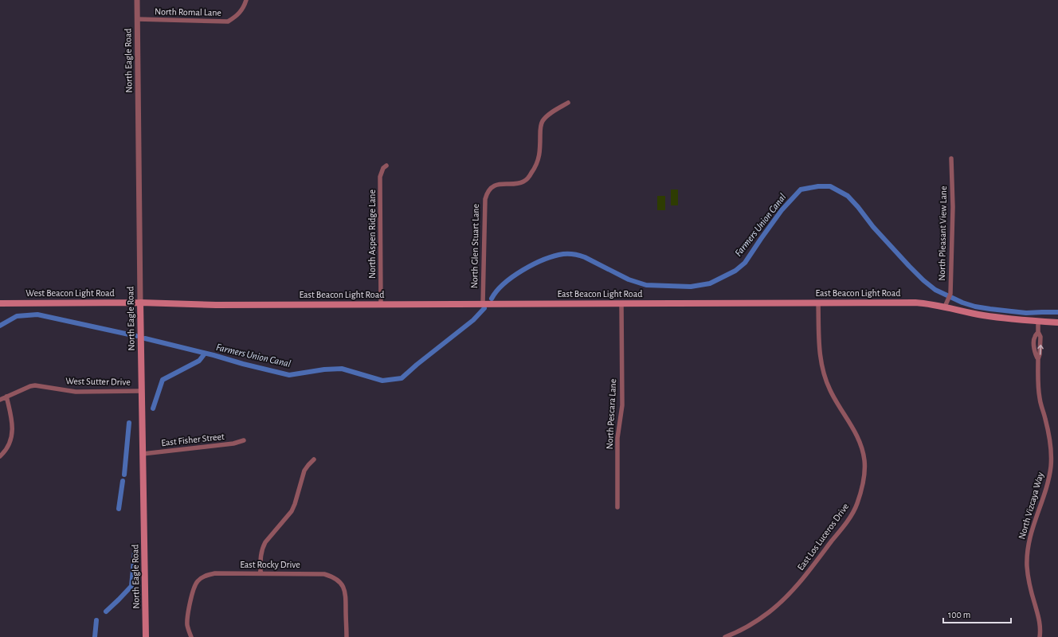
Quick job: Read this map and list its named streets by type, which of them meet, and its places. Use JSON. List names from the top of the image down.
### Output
{
  "streets": {
    "main road": ["North Eagle Road", "West Beacon Light Road", "East Beacon Light Road"],
    "street": [
      "North Romal Lane",
      "North Pleasant View Lane",
      "North Aspen Ridge Lane",
      "North Glen Stuart Lane",
      "West Sutter Drive",
      "North Pescara Lane",
      "East Fisher Street",
      "North Vizcaya Way",
      "East Los Luceros Drive",
      "East Rocky Drive"
    ]
  },
  "crossings": [
    ["North Romal Lane", "North Eagle Road"],
    ["North Eagle Road", "West Beacon Light Road"],
    ["North Eagle Road", "East Beacon Light Road"],
    ["North Eagle Road", "West Sutter Drive"],
    ["North Eagle Road", "East Fisher Street"],
    ["North Pleasant View Lane", "East Beacon Light Road"],
    ["North Aspen Ridge Lane", "East Beacon Light Road"],
    ["North Glen Stuart Lane", "East Beacon Light Road"],
    ["West Beacon Light Road", "East Beacon Light Road"],
    ["East Beacon Light Road", "North Pescara Lane"],
    ["East Beacon Light Road", "North Vizcaya Way"],
    ["East Beacon Light Road", "East Los Luceros Drive"]
  ],
  "water": ["Farmers Union Canal"],
  "scale_bar": "100 m"
}
